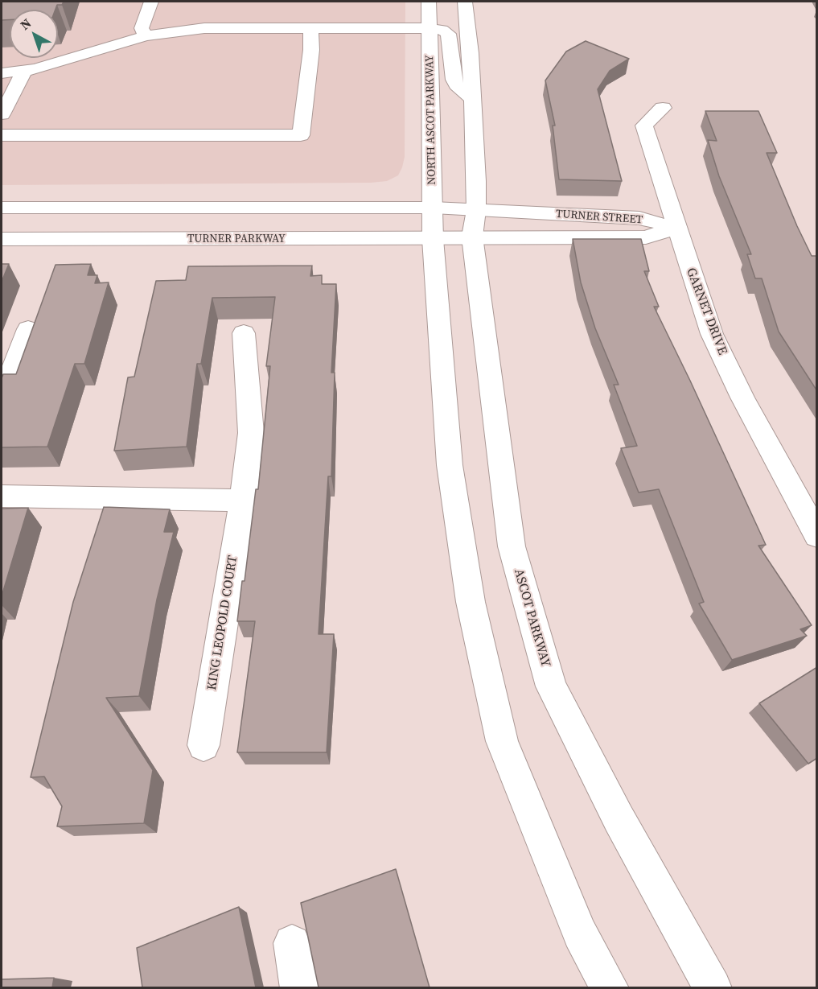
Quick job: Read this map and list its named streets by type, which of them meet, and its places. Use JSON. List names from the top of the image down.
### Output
{
  "streets": {
    "street": [
      "NORTH ASCOT PARKWAY",
      "TURNER STREET",
      "TURNER PARKWAY",
      "GARNET DRIVE",
      "ASCOT PARKWAY",
      "KING LEOPOLD COURT"
    ]
  },
  "crossings": [
    ["NORTH ASCOT PARKWAY", "TURNER STREET"],
    ["NORTH ASCOT PARKWAY", "TURNER PARKWAY"],
    ["TURNER STREET", "TURNER PARKWAY"],
    ["TURNER STREET", "GARNET DRIVE"],
    ["TURNER STREET", "ASCOT PARKWAY"],
    ["TURNER PARKWAY", "ASCOT PARKWAY"]
  ],
  "north": "top left"
}
